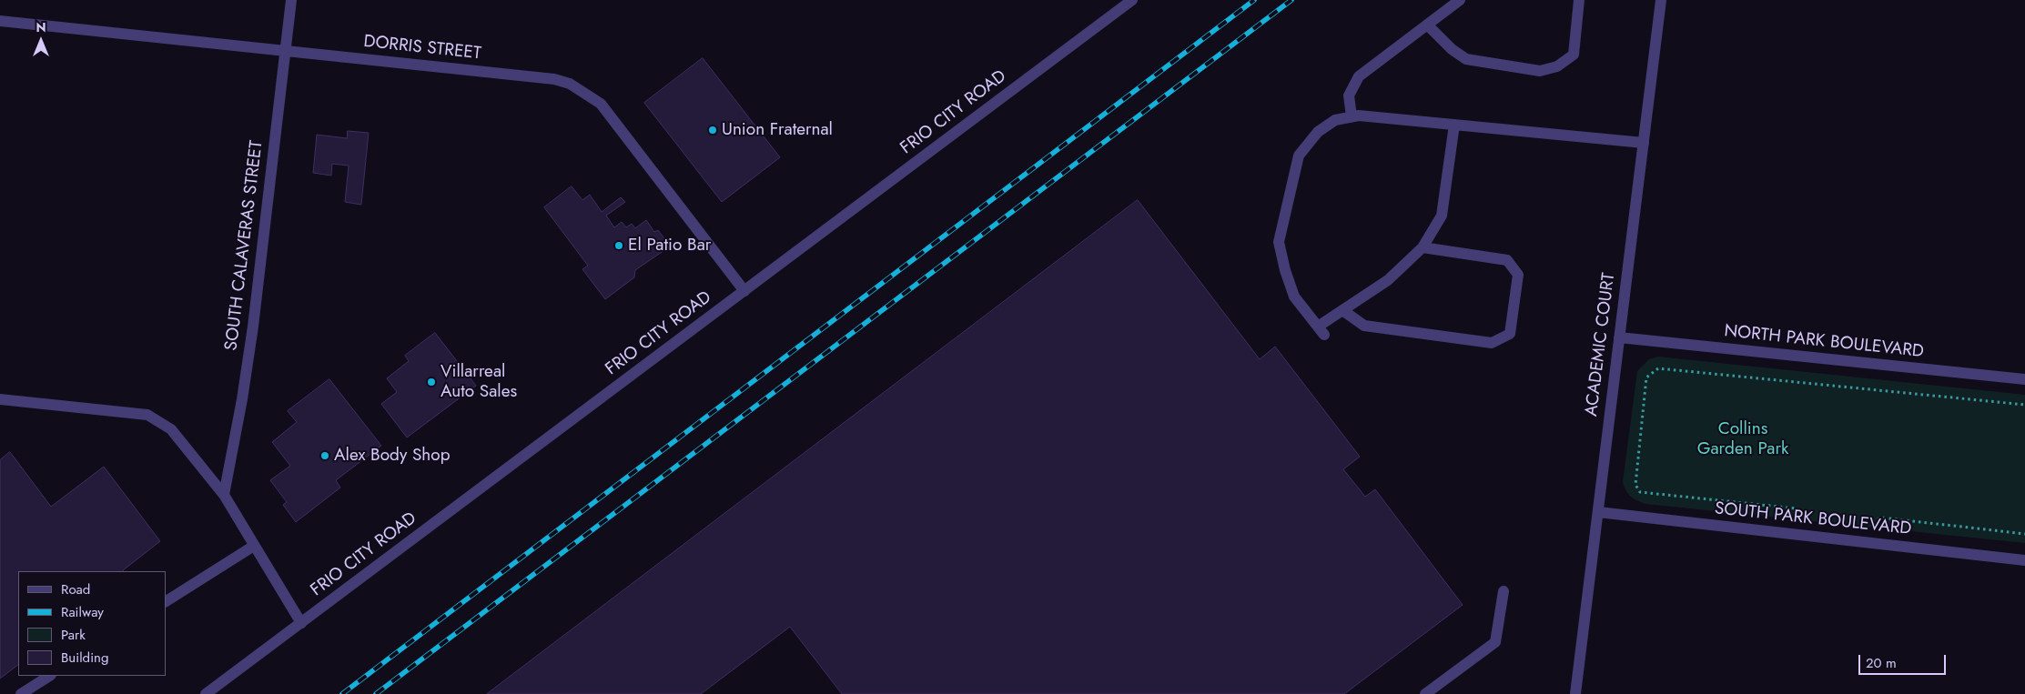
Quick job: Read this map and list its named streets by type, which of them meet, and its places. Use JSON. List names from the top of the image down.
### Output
{
  "streets": {
    "street": [
      "DORRIS STREET",
      "FRIO CITY ROAD",
      "SOUTH CALAVERAS STREET",
      "NORTH PARK BOULEVARD",
      "ACADEMIC COURT",
      "SOUTH PARK BOULEVARD"
    ]
  },
  "crossings": [
    ["DORRIS STREET", "FRIO CITY ROAD"],
    ["DORRIS STREET", "SOUTH CALAVERAS STREET"],
    ["NORTH PARK BOULEVARD", "ACADEMIC COURT"],
    ["ACADEMIC COURT", "SOUTH PARK BOULEVARD"]
  ],
  "parks": ["Collins Garden Park"],
  "places": [
    "Union Fraternal",
    "El Patio Bar",
    "Villarreal Auto Sales",
    "Alex Body Shop"
  ],
  "legend": [
    "Road",
    "Railway",
    "Park",
    "Building"
  ],
  "scale_bar": "20 m",
  "north": "top"
}
